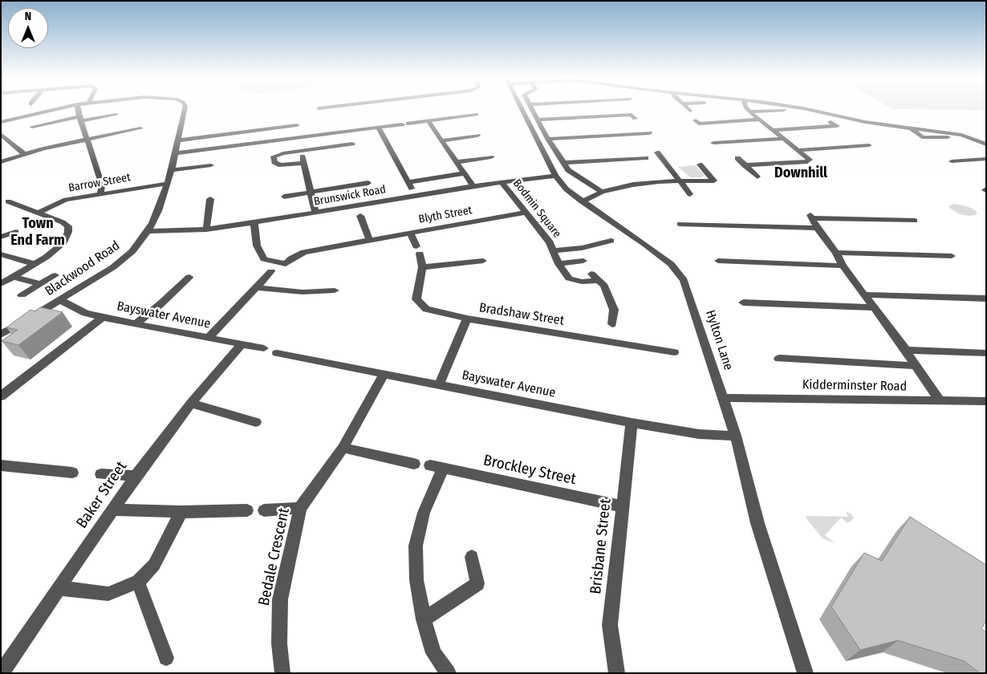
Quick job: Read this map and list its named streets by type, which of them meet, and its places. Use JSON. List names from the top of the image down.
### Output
{
  "streets": {
    "street": [
      "Barrow Street",
      "Brunswick Road",
      "Bodmin Square",
      "Blyth Street",
      "Blackwood Road",
      "Bradshaw Street",
      "Bayswater Avenue",
      "Hylton Lane",
      "Kidderminster Road",
      "Brockley Street",
      "Baker Street",
      "Brisbane Street",
      "Bedale Crescent"
    ]
  },
  "crossings": [
    ["Barrow Street", "Blackwood Road"],
    ["Brunswick Road", "Bodmin Square"],
    ["Brunswick Road", "Blyth Street"],
    ["Brunswick Road", "Blackwood Road"],
    ["Brunswick Road", "Hylton Lane"],
    ["Bodmin Square", "Blyth Street"],
    ["Blyth Street", "Bradshaw Street"],
    ["Blackwood Road", "Bayswater Avenue"],
    ["Bayswater Avenue", "Hylton Lane"],
    ["Bayswater Avenue", "Baker Street"],
    ["Bayswater Avenue", "Brisbane Street"],
    ["Bayswater Avenue", "Bedale Crescent"],
    ["Hylton Lane", "Kidderminster Road"],
    ["Brockley Street", "Brisbane Street"]
  ],
  "districts": ["Downhill", "Town End Farm"],
  "north": "top"
}
